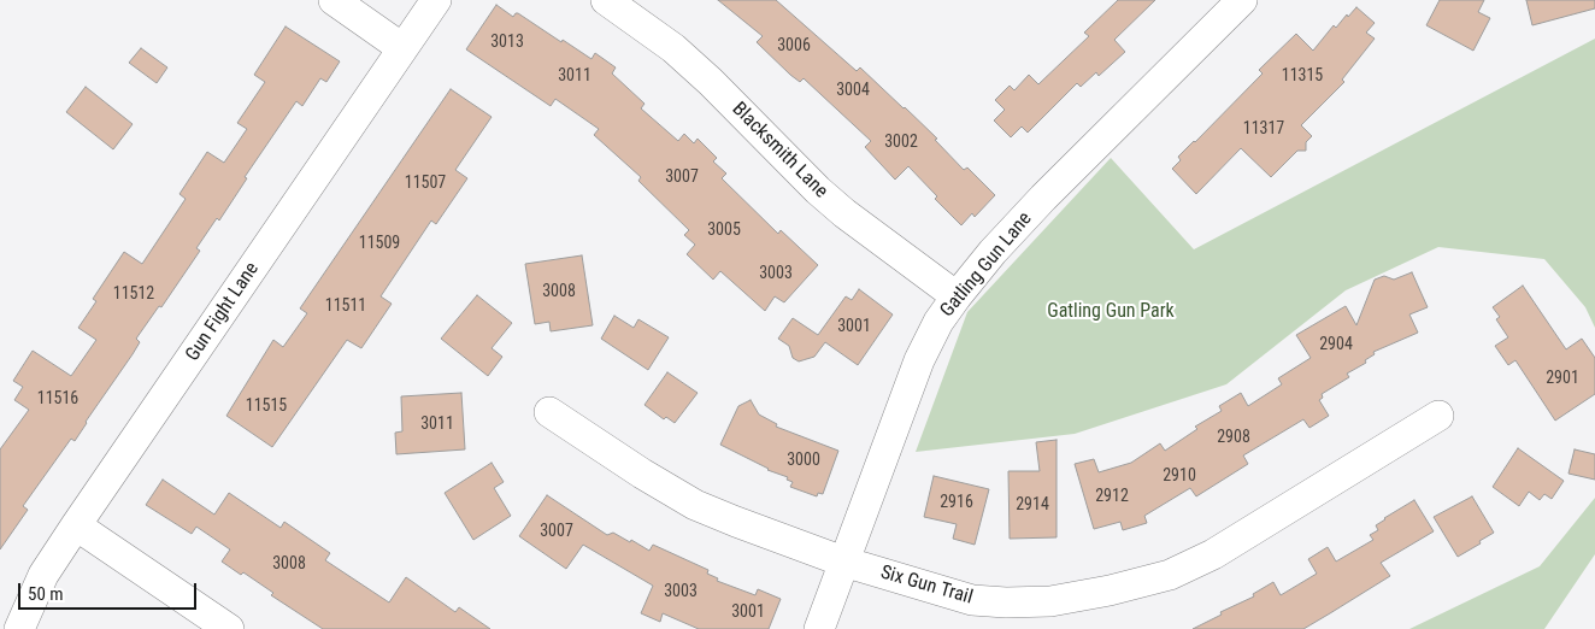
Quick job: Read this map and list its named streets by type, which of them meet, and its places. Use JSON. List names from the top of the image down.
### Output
{
  "streets": {
    "street": [
      "Blacksmith Lane",
      "Gatling Gun Lane",
      "Gun Fight Lane",
      "Six Gun Trail"
    ]
  },
  "crossings": [
    ["Blacksmith Lane", "Gatling Gun Lane"],
    ["Gatling Gun Lane", "Six Gun Trail"]
  ],
  "parks": ["Gatling Gun Park"],
  "house_numbers": [
    "3013",
    "3006",
    "3011",
    "11315",
    "3004",
    "11317",
    "3002",
    "3007",
    "11507",
    "3005",
    "11509",
    "3003",
    "3008",
    "11512",
    "11511",
    "3001",
    "2904",
    "2901",
    "11516",
    "11515",
    "3011",
    "2908",
    "3000",
    "2910",
    "2912",
    "2916",
    "2914",
    "3007",
    "3008",
    "3003",
    "3001"
  ],
  "scale_bar": "50 m"
}
